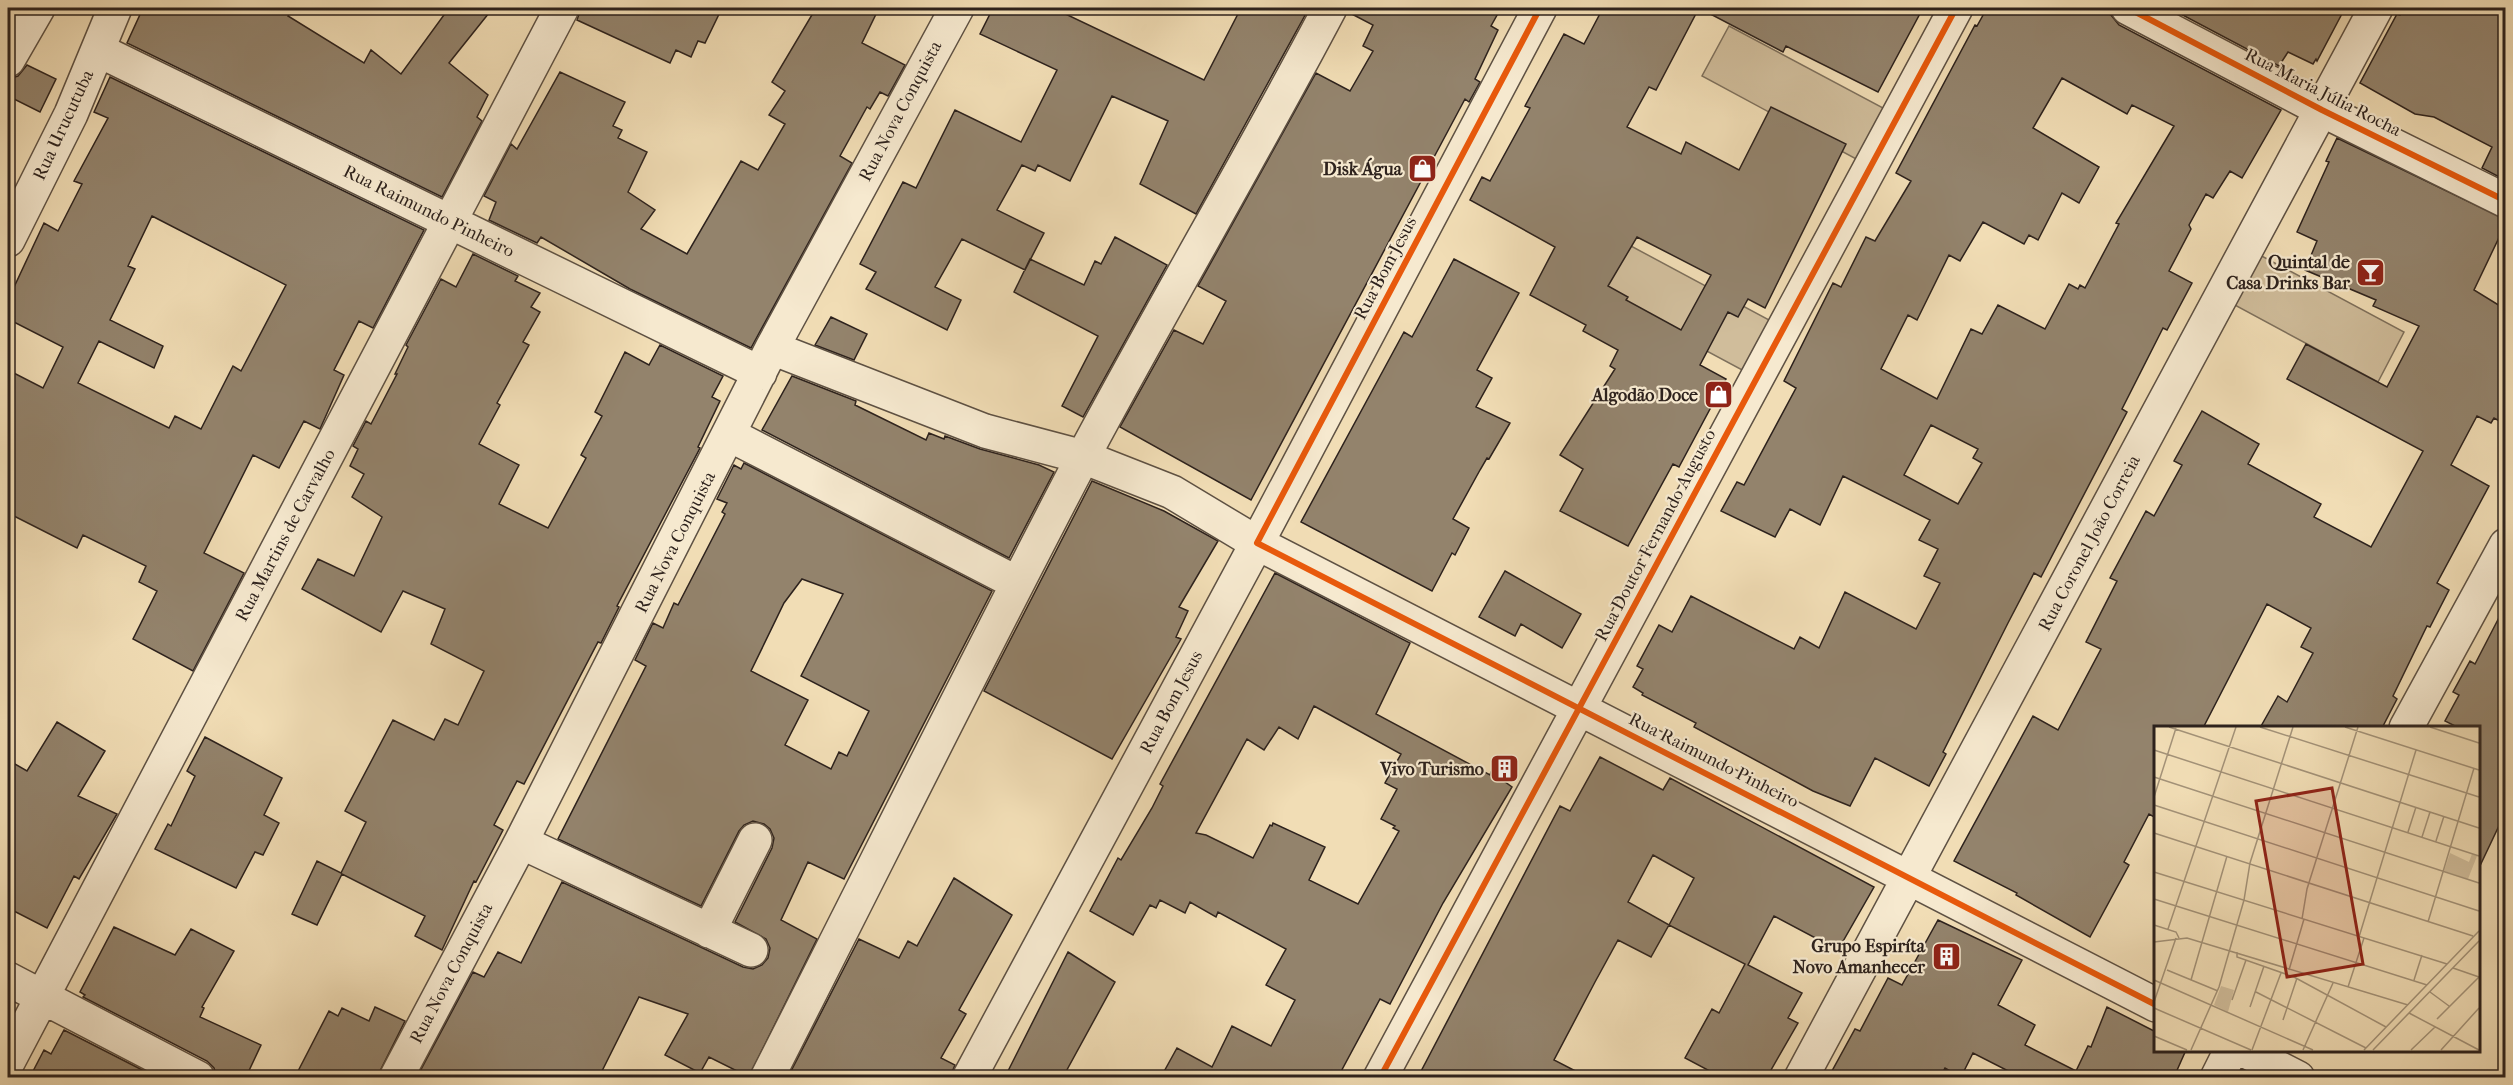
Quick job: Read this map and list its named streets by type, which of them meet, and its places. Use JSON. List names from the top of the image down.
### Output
{
  "streets": {
    "street": [
      "Rua Maria Júlia Rocha",
      "Rua Nova Conquista",
      "Rua Urucutuba",
      "Rua Raimundo Pinheiro",
      "Rua Bom Jesus",
      "Rua Martins de Carvalho",
      "Rua Doutor Fernando Augusto",
      "Rua Coronel João Correia"
    ]
  },
  "crossings": [
    ["Rua Maria Júlia Rocha", "Rua Coronel João Correia"],
    ["Rua Nova Conquista", "Rua Raimundo Pinheiro"],
    ["Rua Urucutuba", "Rua Raimundo Pinheiro"],
    ["Rua Raimundo Pinheiro", "Rua Bom Jesus"],
    ["Rua Raimundo Pinheiro", "Rua Martins de Carvalho"],
    ["Rua Raimundo Pinheiro", "Rua Doutor Fernando Augusto"],
    ["Rua Raimundo Pinheiro", "Rua Coronel João Correia"]
  ],
  "places": {
    "shop": ["Disk Água", "Algodão Doce"],
    "bar": ["Quintal de Casa Drinks Bar"],
    "building": ["Vivo Turismo", "Grupo Espiríta Novo Amanhecer"]
  }
}
